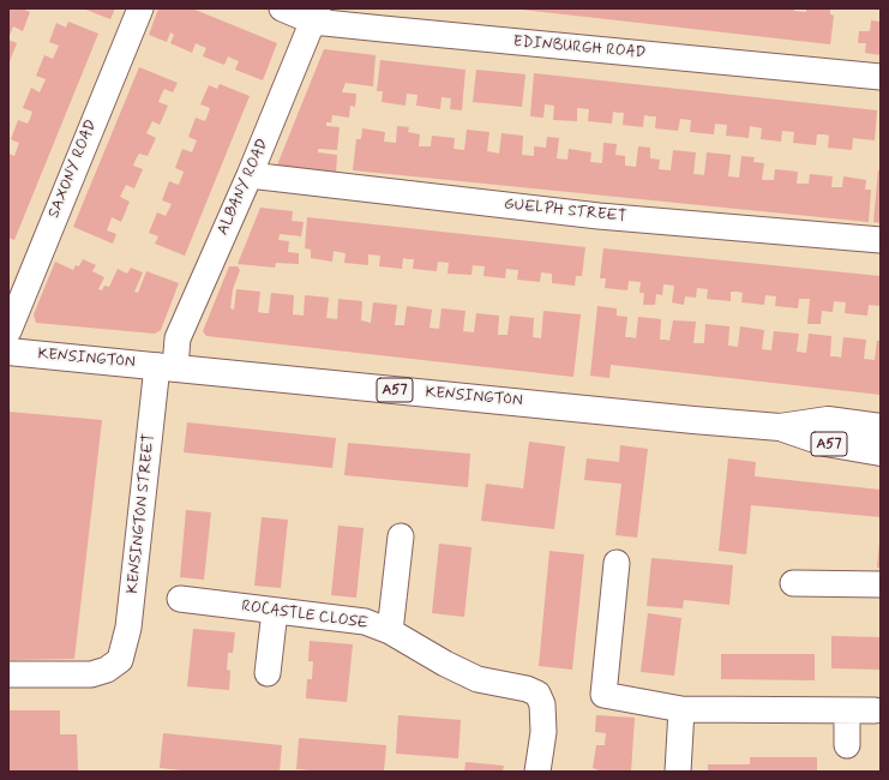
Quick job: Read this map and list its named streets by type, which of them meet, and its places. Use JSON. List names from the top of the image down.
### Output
{
  "streets": {
    "main road": ["KENSINGTON", "A57"],
    "street": [
      "EDINBURGH ROAD",
      "SAXONY ROAD",
      "ALBANY ROAD",
      "GUELPH STREET",
      "KENSINGTON STREET",
      "ROCASTLE CLOSE"
    ]
  },
  "crossings": [
    ["EDINBURGH ROAD", "ALBANY ROAD"],
    ["ALBANY ROAD", "GUELPH STREET"],
    ["ALBANY ROAD", "KENSINGTON"],
    ["ALBANY ROAD", "KENSINGTON STREET"],
    ["KENSINGTON", "A57"],
    ["KENSINGTON", "KENSINGTON STREET"]
  ]
}
